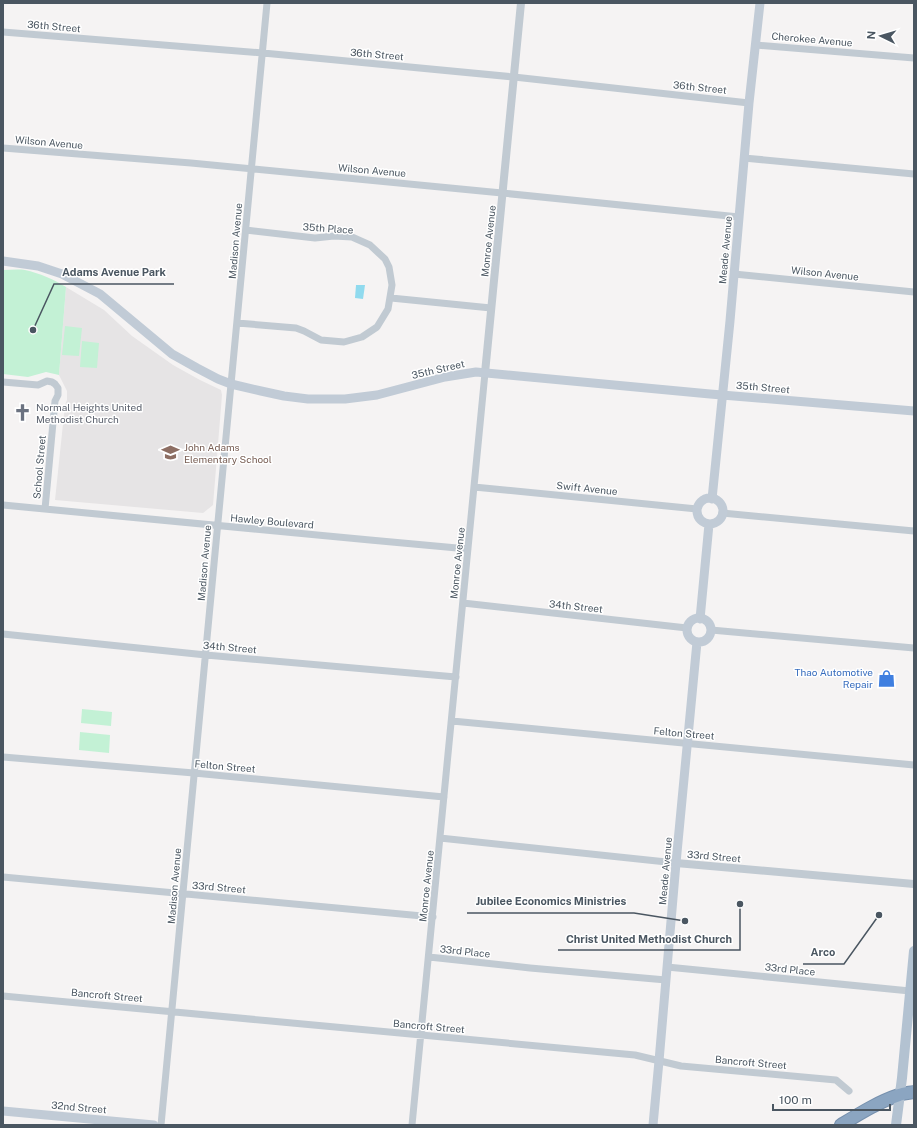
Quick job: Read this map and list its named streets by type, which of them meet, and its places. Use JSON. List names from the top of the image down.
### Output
{
  "streets": {
    "main road": ["Meade Avenue", "35th Street", "32nd Street"],
    "street": [
      "36th Street",
      "Cherokee Avenue",
      "Wilson Avenue",
      "35th Place",
      "Madison Avenue",
      "Monroe Avenue",
      "School Street",
      "Swift Avenue",
      "Hawley Boulevard",
      "34th Street",
      "Felton Street",
      "33rd Street",
      "33rd Place",
      "Bancroft Street"
    ]
  },
  "crossings": [
    ["36th Street", "Madison Avenue"],
    ["36th Street", "Monroe Avenue"],
    ["36th Street", "Meade Avenue"],
    ["Cherokee Avenue", "Meade Avenue"],
    ["Wilson Avenue", "Madison Avenue"],
    ["Wilson Avenue", "Monroe Avenue"],
    ["Wilson Avenue", "Meade Avenue"],
    ["35th Place", "Madison Avenue"],
    ["Madison Avenue", "35th Street"],
    ["Madison Avenue", "Hawley Boulevard"],
    ["Madison Avenue", "34th Street"],
    ["Madison Avenue", "Felton Street"],
    ["Madison Avenue", "33rd Street"],
    ["Madison Avenue", "Bancroft Street"],
    ["Monroe Avenue", "35th Street"],
    ["Monroe Avenue", "Swift Avenue"],
    ["Monroe Avenue", "Hawley Boulevard"],
    ["Monroe Avenue", "34th Street"],
    ["Monroe Avenue", "Felton Street"],
    ["Monroe Avenue", "33rd Street"],
    ["Monroe Avenue", "33rd Place"],
    ["Monroe Avenue", "Bancroft Street"],
    ["Meade Avenue", "35th Street"],
    ["Meade Avenue", "Swift Avenue"],
    ["Meade Avenue", "34th Street"],
    ["Meade Avenue", "Felton Street"],
    ["Meade Avenue", "33rd Street"],
    ["Meade Avenue", "33rd Place"],
    ["Meade Avenue", "Bancroft Street"],
    ["School Street", "Hawley Boulevard"]
  ],
  "places": {
    "other": [
      "Adams Avenue Park",
      "Christ United Methodist Church",
      "Arco",
      "Jubilee Economics Ministries"
    ],
    "church": ["Normal Heights United Methodist Church"],
    "school or university": ["John Adams Elementary School"],
    "shop": ["Thao Automotive Repair"]
  },
  "scale_bar": "100 m",
  "north": "left"
}
